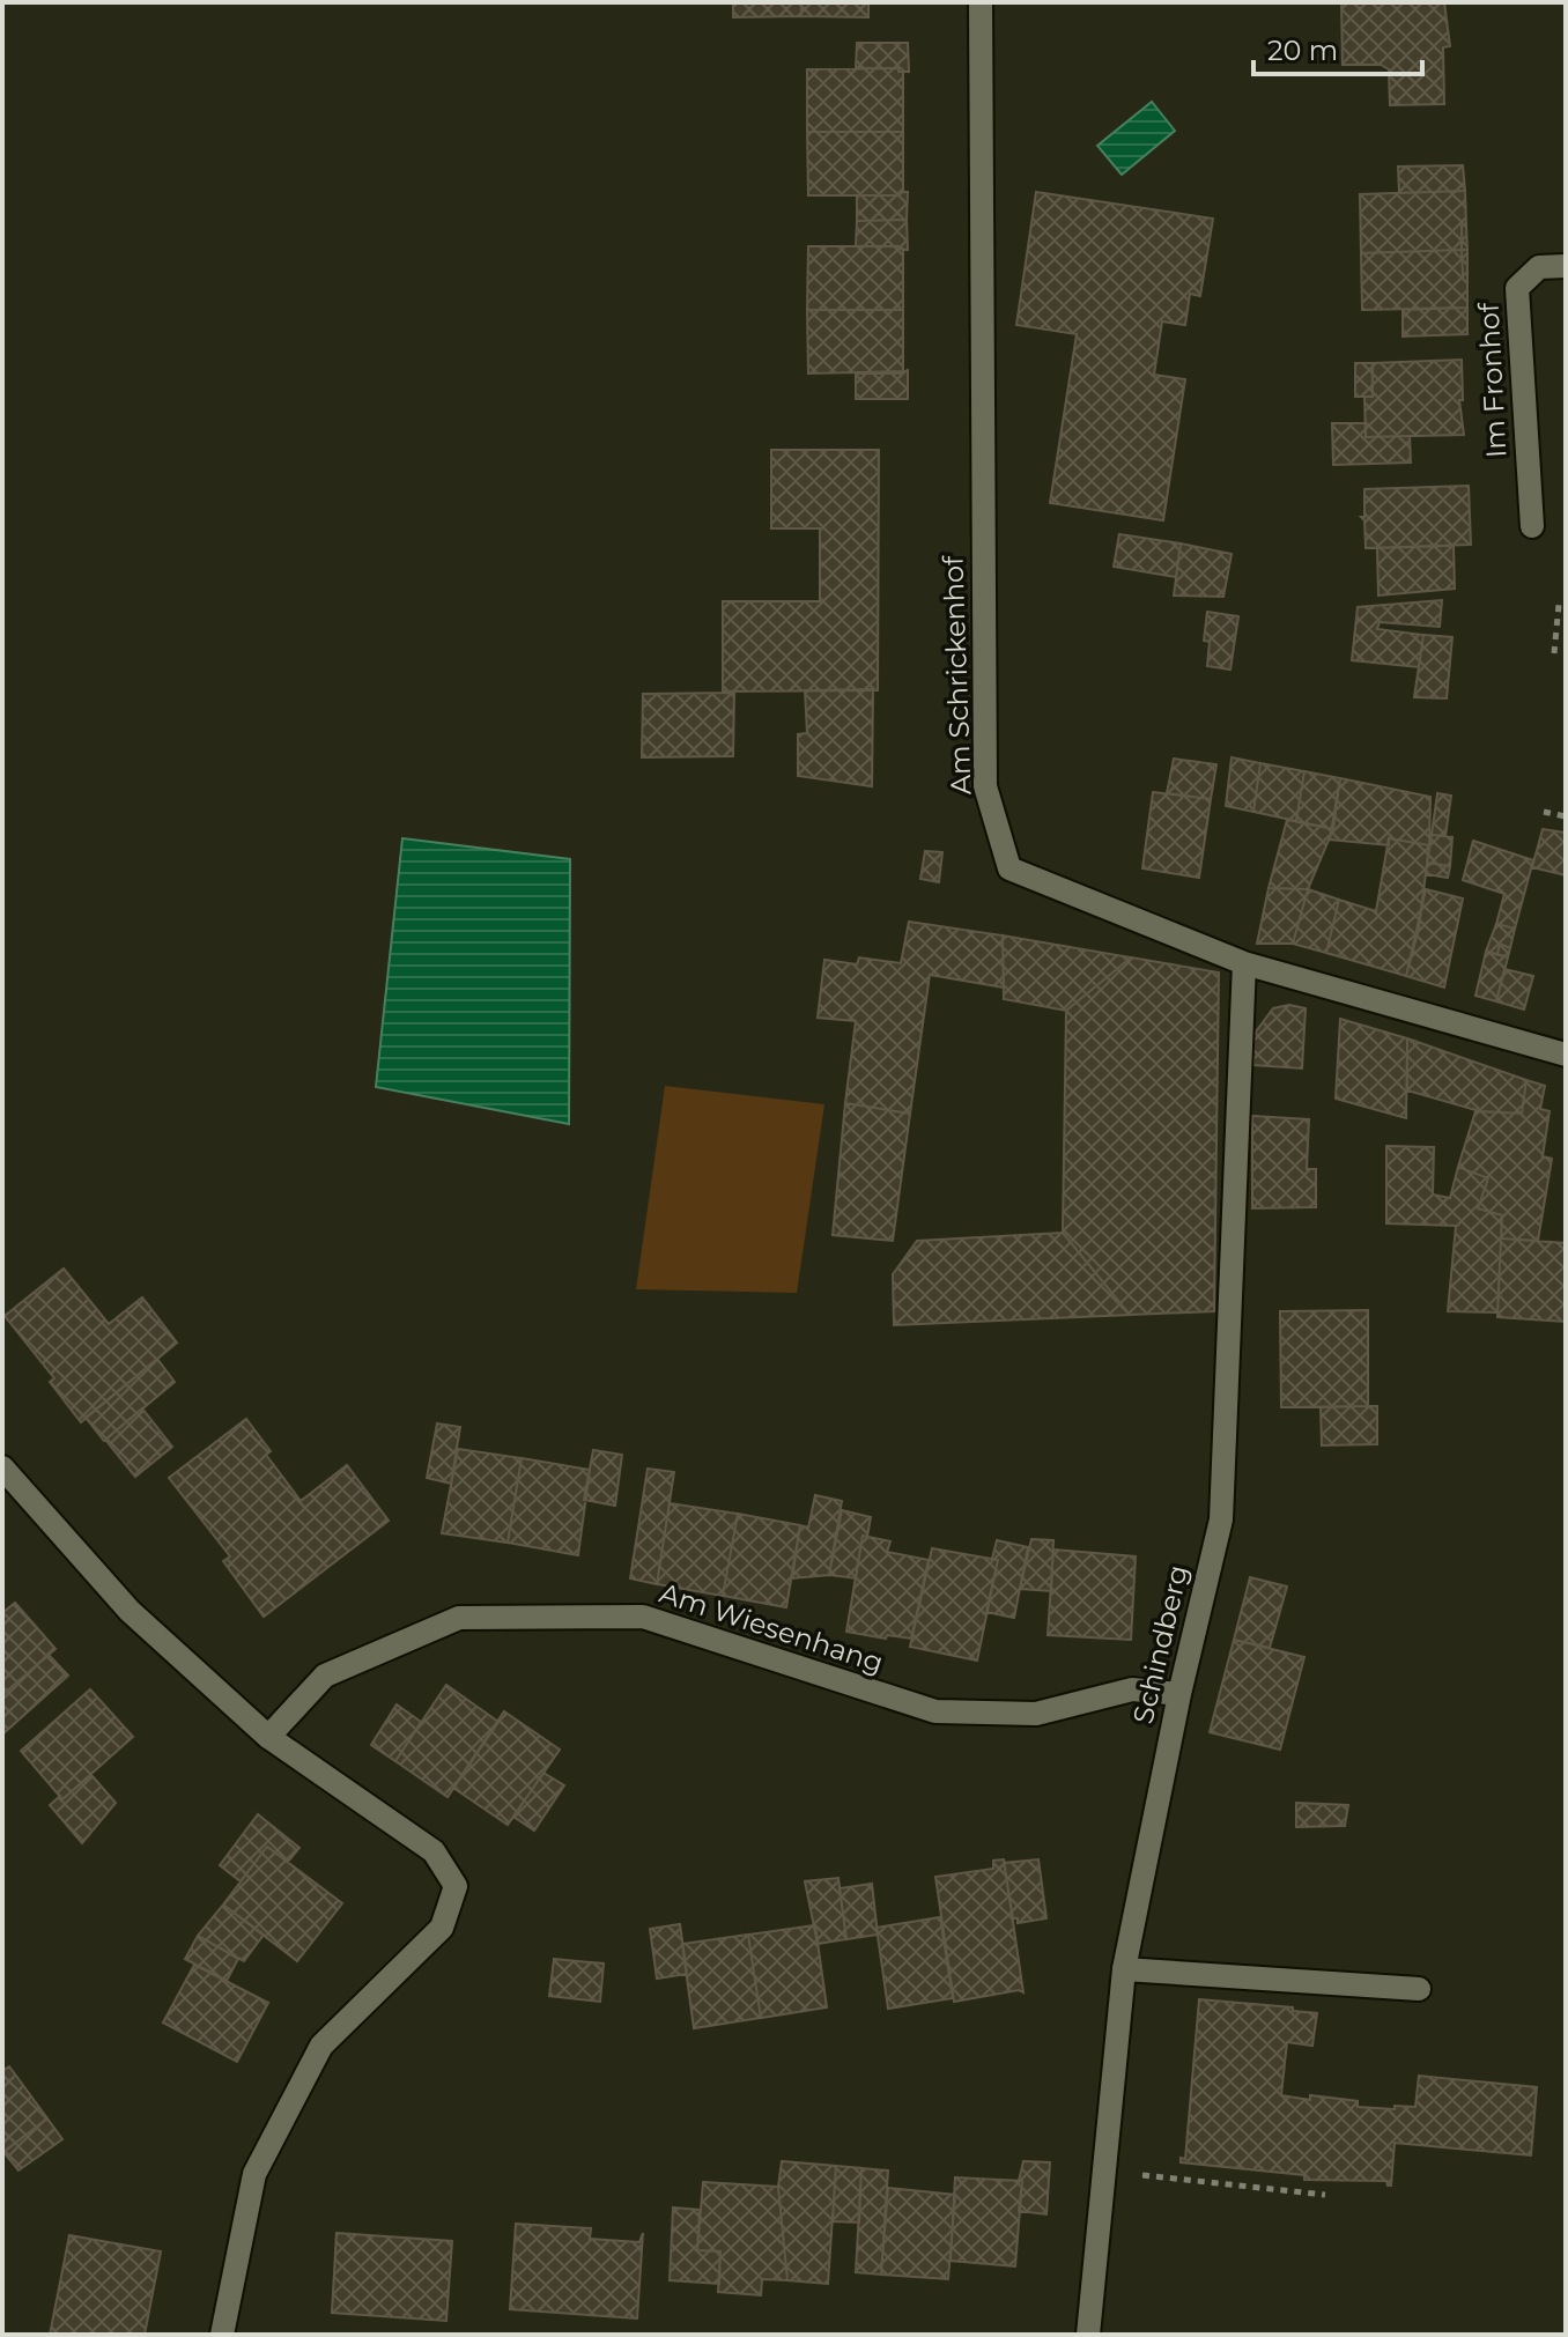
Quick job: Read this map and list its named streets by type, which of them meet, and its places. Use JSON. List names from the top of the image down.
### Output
{
  "streets": {
    "street": [
      "Im Fronhof",
      "Am Schrickenhof",
      "Am Wiesenhang",
      "Schindberg"
    ]
  },
  "crossings": [
    ["Am Schrickenhof", "Schindberg"],
    ["Am Wiesenhang", "Schindberg"]
  ],
  "scale_bar": "20 m"
}
